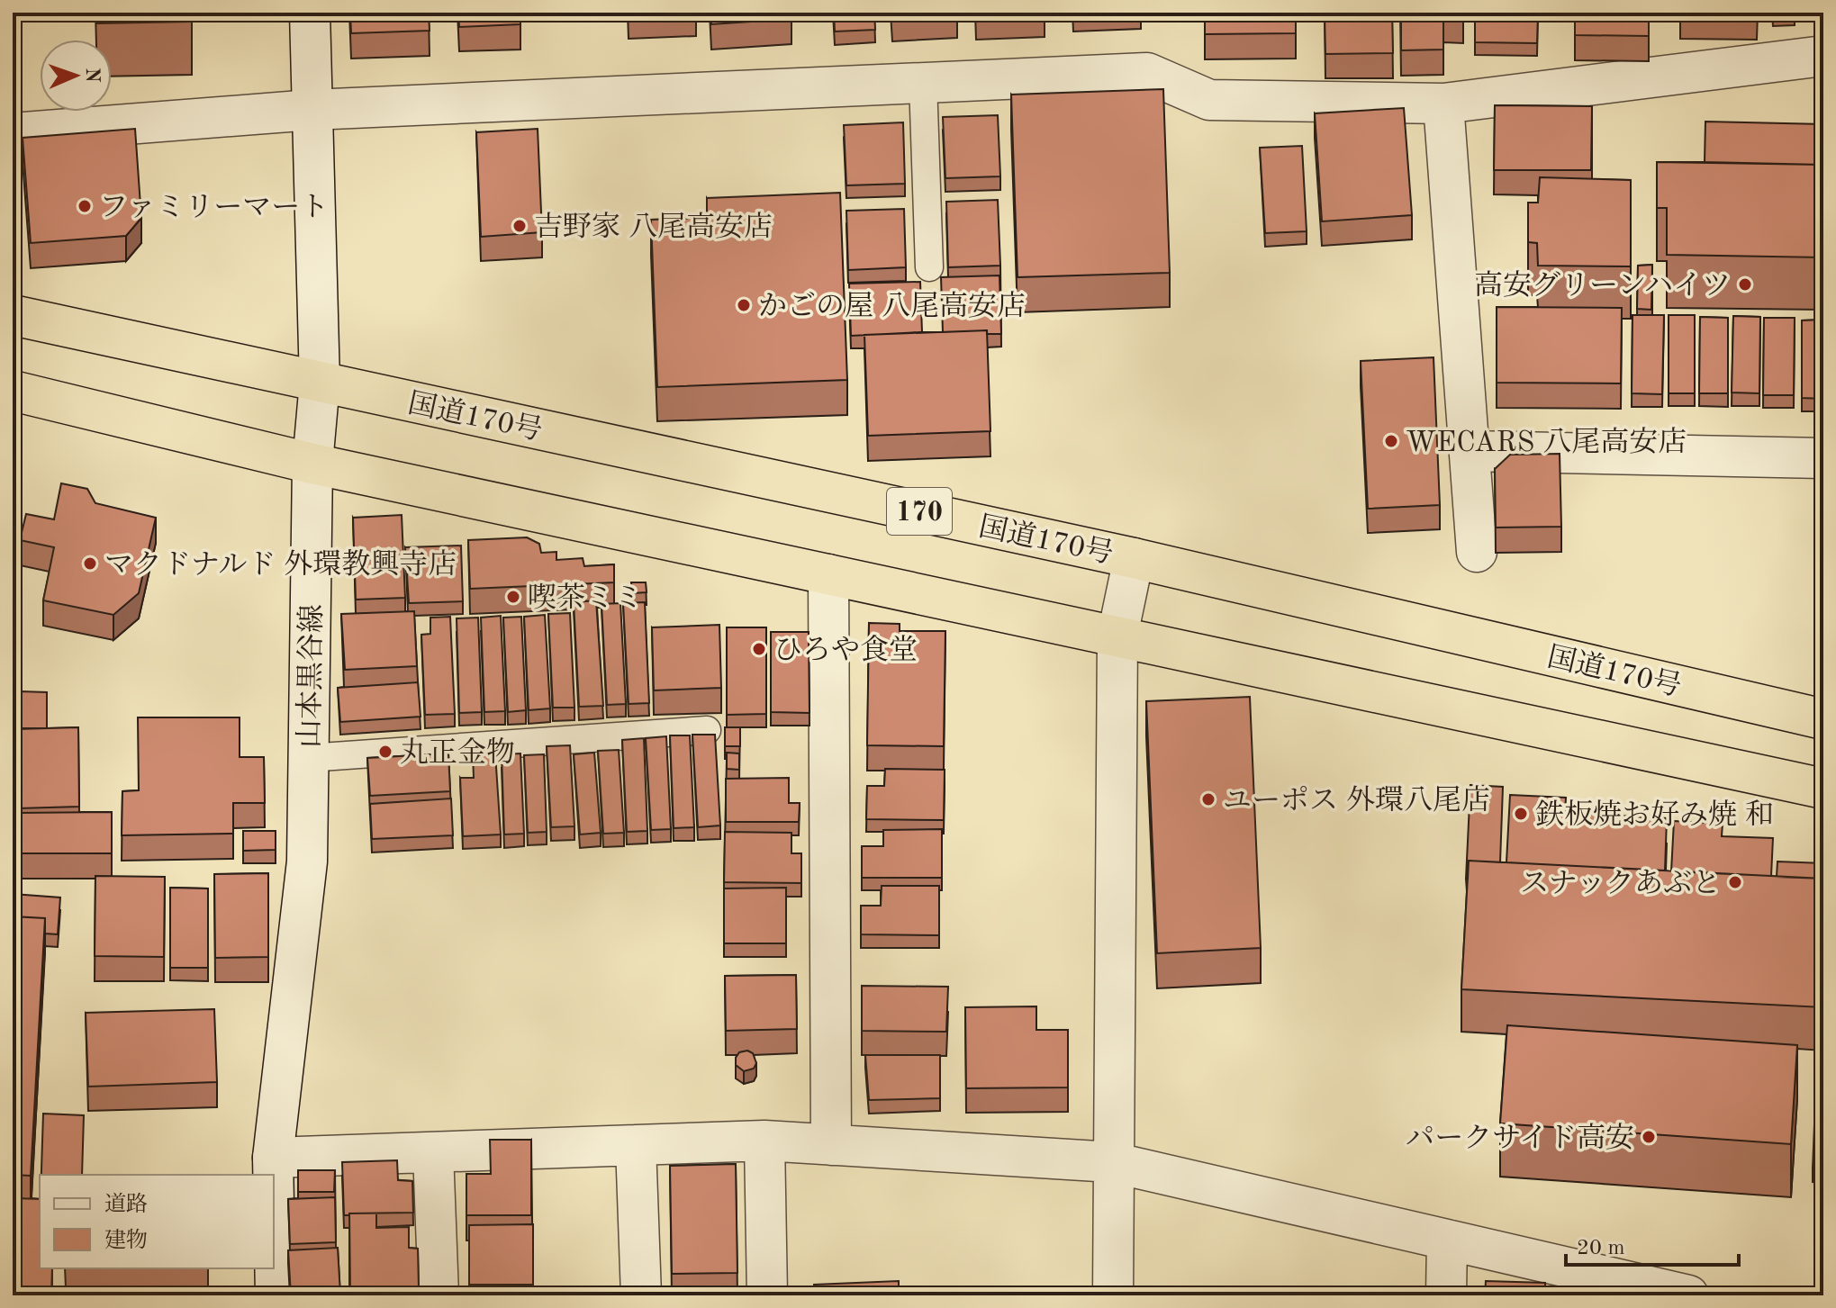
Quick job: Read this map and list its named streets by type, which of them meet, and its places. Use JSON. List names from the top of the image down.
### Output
{
  "streets": {
    "highway": ["国道170号", "170"],
    "street": ["山本黒谷線"]
  },
  "crossings": [
    ["国道170号", "山本黒谷線"]
  ],
  "places": [
    "ファミリーマート",
    "吉野家 八尾高安店",
    "高安グリーンハイツ",
    "かごの屋 八尾高安店",
    "WECARS 八尾高安店",
    "マクドナルド 外環教興寺店",
    "喫茶ミミ",
    "ひろや食堂",
    "丸正金物",
    "ユーポス 外環八尾店",
    "鉄板焼お好み焼 和",
    "スナックあぶと",
    "パークサイド高安"
  ],
  "legend": ["道路", "建物"],
  "scale_bar": "20 m",
  "north": "right"
}
